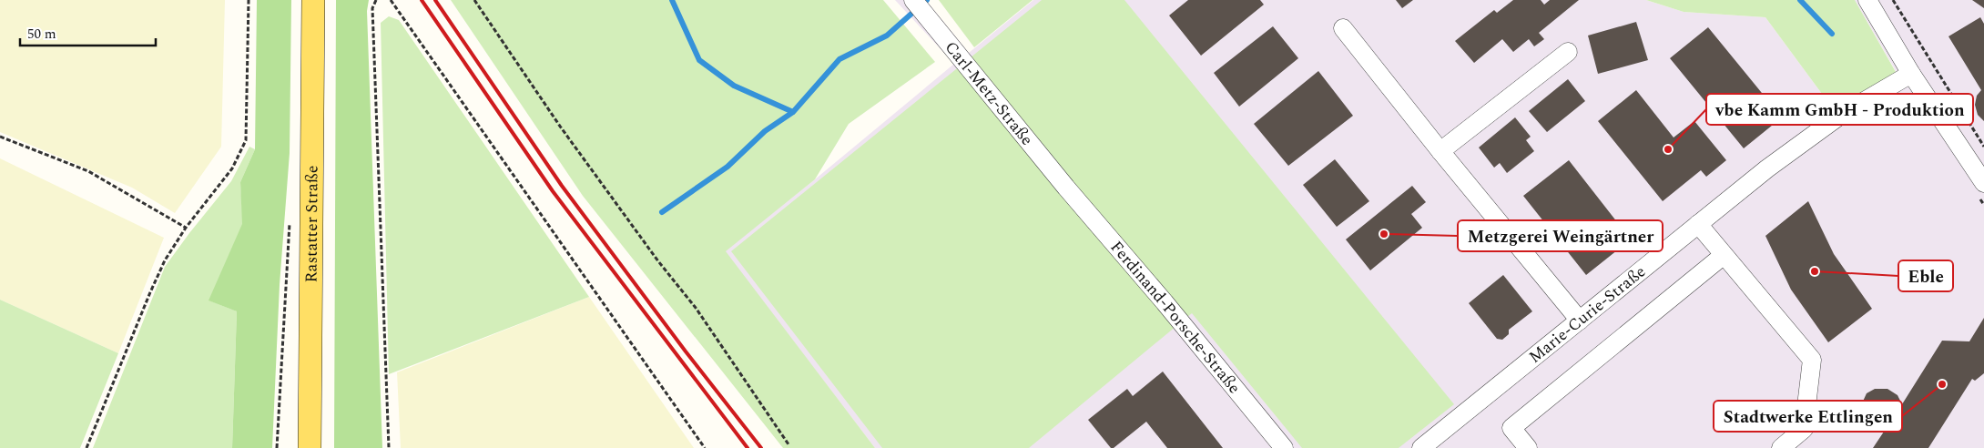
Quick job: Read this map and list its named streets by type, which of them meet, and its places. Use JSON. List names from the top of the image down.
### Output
{
  "streets": {
    "main road": ["Rastatter Straße"],
    "street": ["Carl-Metz-Straße", "Marie-Curie-Straße", "Ferdinand-Porsche-Straße"]
  },
  "crossings": [
    ["Carl-Metz-Straße", "Ferdinand-Porsche-Straße"]
  ],
  "places": [
    "vbe Kamm GmbH - Produktion",
    "Metzgerei Weingärtner",
    "Eble",
    "Stadtwerke Ettlingen"
  ],
  "scale_bar": "50 m"
}
